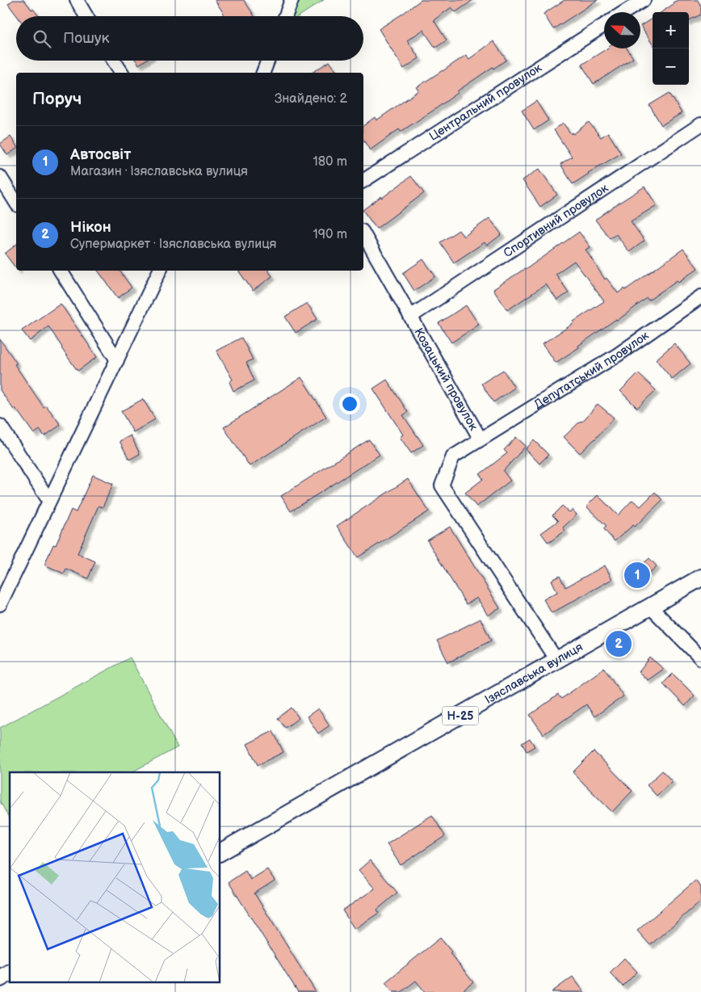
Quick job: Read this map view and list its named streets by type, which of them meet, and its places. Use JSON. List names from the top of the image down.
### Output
{
  "streets": {
    "main road": ["Ізяславська вулиця", "Н-25"],
    "street": [
      "Центральний провулок",
      "Спортивний провулок",
      "Депутатський провулок",
      "Козацький провулок"
    ]
  },
  "crossings": [
    ["Спортивний провулок", "Козацький провулок"],
    ["Депутатський провулок", "Козацький провулок"],
    ["Козацький провулок", "Ізяславська вулиця"]
  ],
  "north": "left",
  "page": {
    "map_buttons": ["+", "−"],
    "search": "Пошук",
    "heading": ["Поруч", "Знайдено: 2"],
    "list": [
      {
        "mark": "1",
        "name": "Автосвіт",
        "note": "Магазин · Ізяславська вулиця",
        "value": "180 m"
      },
      {
        "mark": "2",
        "name": "Нікон",
        "note": "Супермаркет · Ізяславська вулиця",
        "value": "190 m"
      }
    ],
    "pins": ["1", "2"]
  }
}
